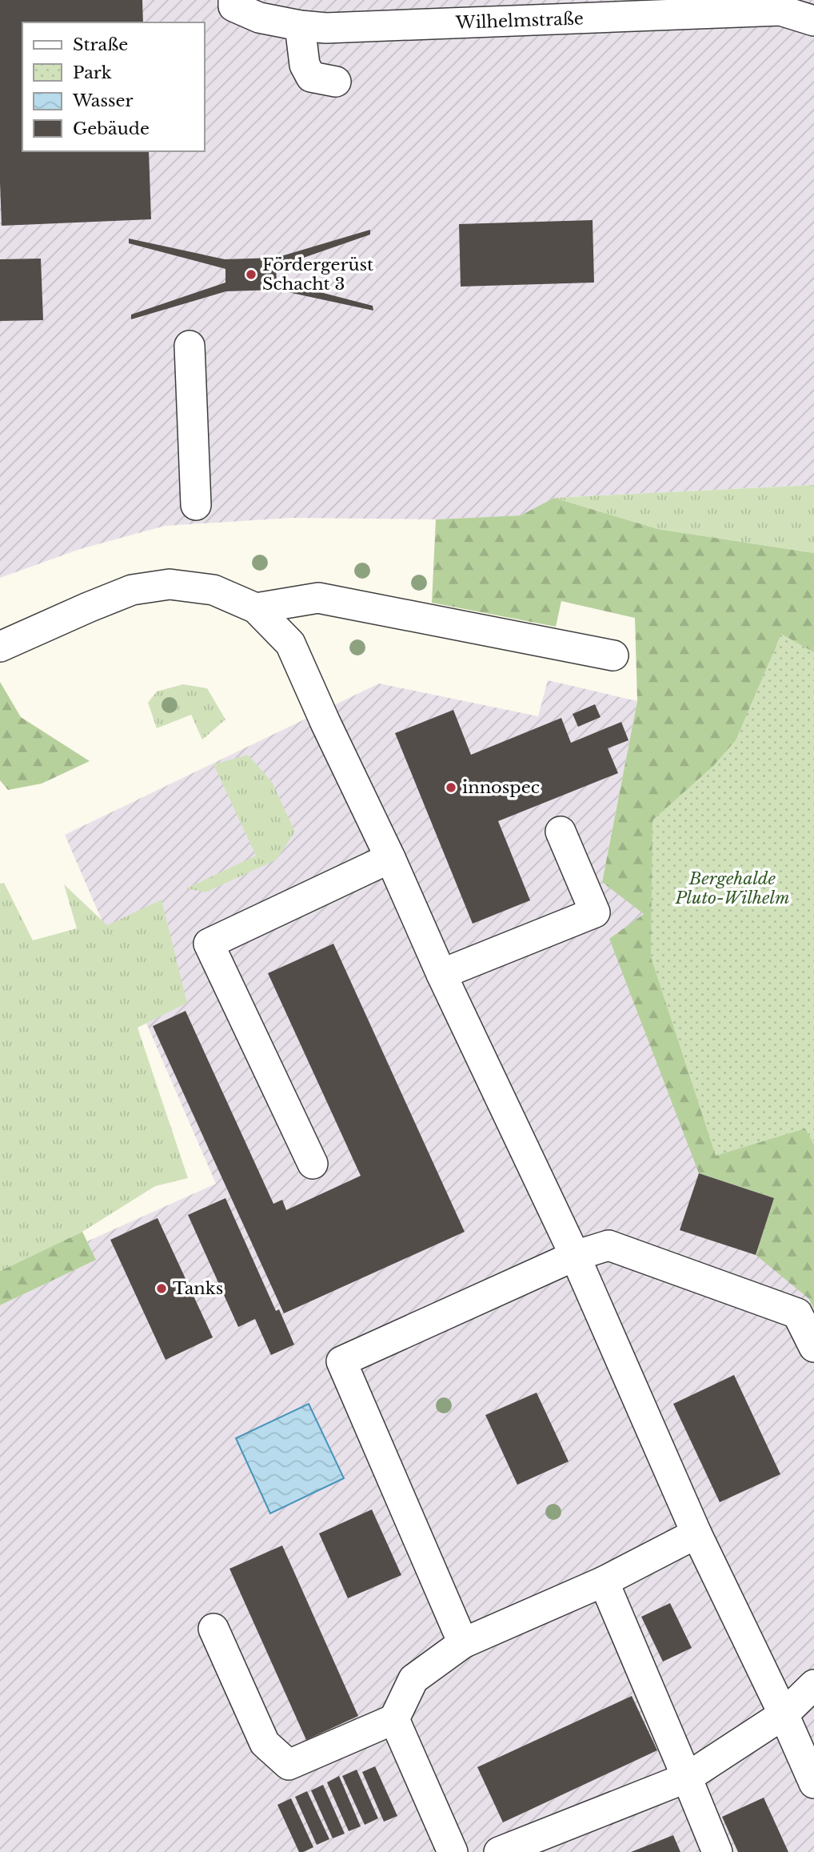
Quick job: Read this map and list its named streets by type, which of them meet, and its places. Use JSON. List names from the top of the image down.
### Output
{
  "streets": {
    "lane": ["Wilhelmstraße"]
  },
  "parks": ["Bergehalde Pluto-Wilhelm"],
  "places": ["Fördergerüst Schacht 3", "innospec", "Tanks"],
  "legend": [
    "Straße",
    "Park",
    "Wasser",
    "Gebäude"
  ]
}
